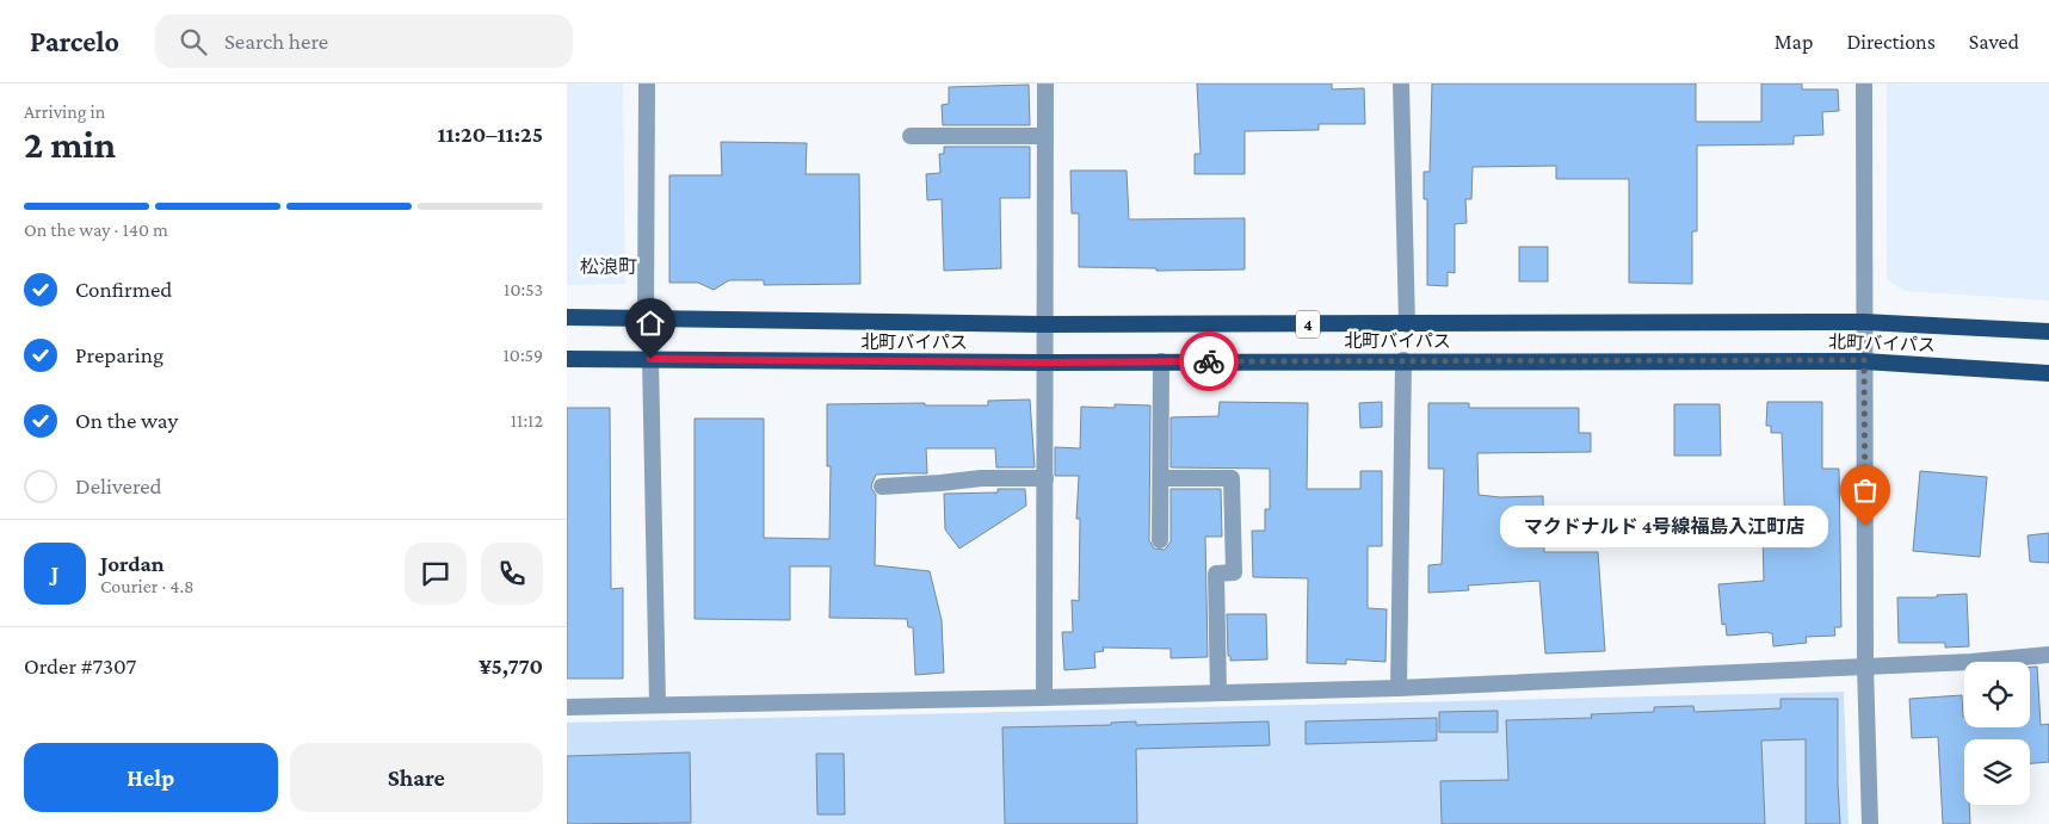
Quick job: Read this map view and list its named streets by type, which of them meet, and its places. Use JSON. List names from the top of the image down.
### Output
{
  "streets": {
    "highway": ["4", "北町バイパス"]
  },
  "districts": ["松浪町"],
  "places": ["マクドナルド 4号線福島入江町店"],
  "page": {
    "header": "Parcelo",
    "search": "Search here",
    "nav": ["Map", "Directions", "Saved"],
    "heading": ["2 min", "Arriving in", "11:20–11:25"],
    "panel": [
      "Jordan",
      "Courier · 4.8",
      "Order #7307",
      "¥5,770"
    ],
    "bar": "On the way · 140 m",
    "list": [
      ["Confirmed", "10:53"],
      ["Preparing", "10:59"],
      ["On the way", "11:12"],
      "Delivered"
    ],
    "bubble": "マクドナルド 4号線福島入江町店",
    "round": "J",
    "buttons": ["Help", "Share"]
  }
}
